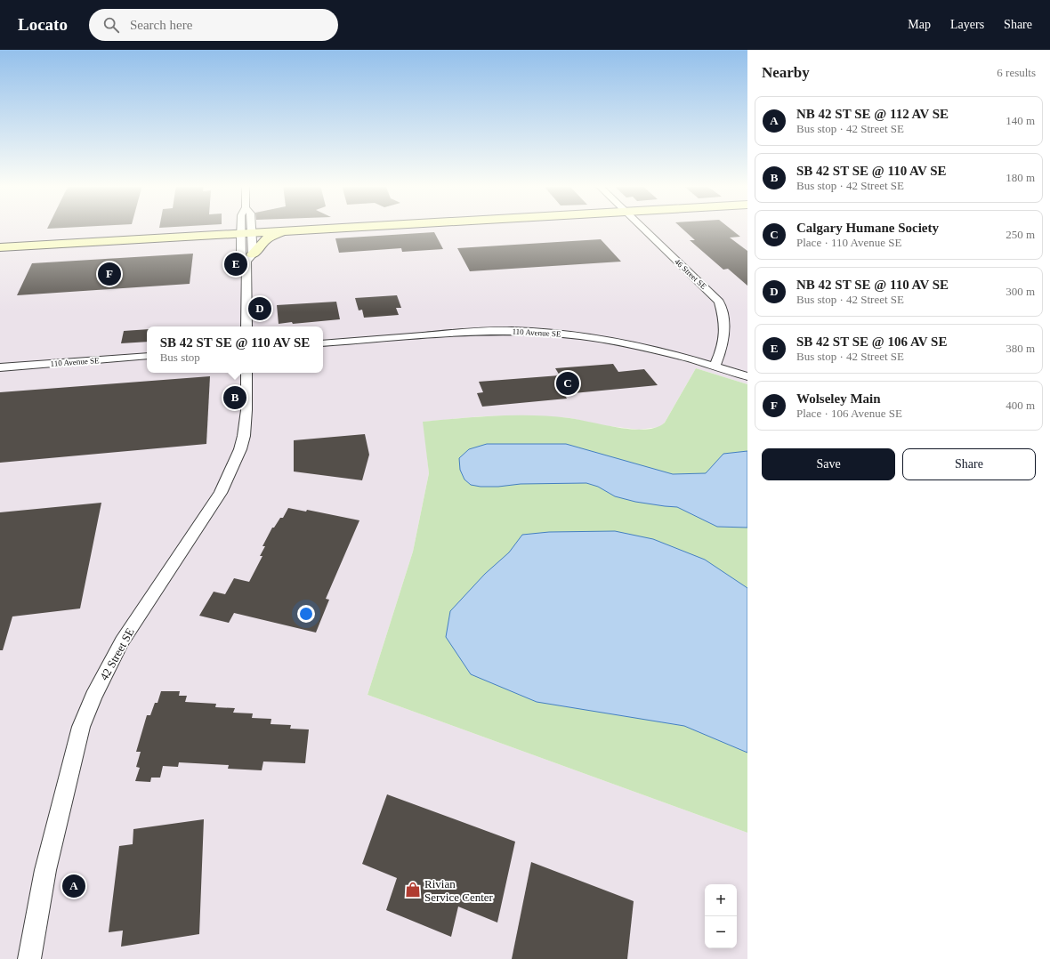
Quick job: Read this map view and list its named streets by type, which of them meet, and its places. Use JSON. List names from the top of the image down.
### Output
{
  "streets": {
    "street": ["46 Street SE", "110 Avenue SE", "42 Street SE"]
  },
  "crossings": [
    ["46 Street SE", "110 Avenue SE"]
  ],
  "places": {
    "shop": ["Rivian Service Center"]
  },
  "page": {
    "header": "Locato",
    "search": "Search here",
    "nav": ["Map", "Layers", "Share"],
    "heading": ["Nearby", "6 results"],
    "list": [
      {
        "mark": "A",
        "name": "NB 42 ST SE @ 112 AV SE",
        "note": "Bus stop · 42 Street SE",
        "value": "140 m"
      },
      {
        "mark": "B",
        "name": "SB 42 ST SE @ 110 AV SE",
        "note": "Bus stop · 42 Street SE",
        "value": "180 m"
      },
      {
        "mark": "C",
        "name": "Calgary Humane Society",
        "note": "Place · 110 Avenue SE",
        "value": "250 m"
      },
      {
        "mark": "D",
        "name": "NB 42 ST SE @ 110 AV SE",
        "note": "Bus stop · 42 Street SE",
        "value": "300 m"
      },
      {
        "mark": "E",
        "name": "SB 42 ST SE @ 106 AV SE",
        "note": "Bus stop · 42 Street SE",
        "value": "380 m"
      },
      {
        "mark": "F",
        "name": "Wolseley Main",
        "note": "Place · 106 Avenue SE",
        "value": "400 m"
      }
    ],
    "pins": [
      "E",
      "F",
      "D",
      "C",
      "B",
      "A"
    ],
    "popup": ["SB 42 ST SE @ 110 AV SE", "Bus stop"],
    "buttons": ["Save", "Share"],
    "map_buttons": ["+", "−"]
  }
}
